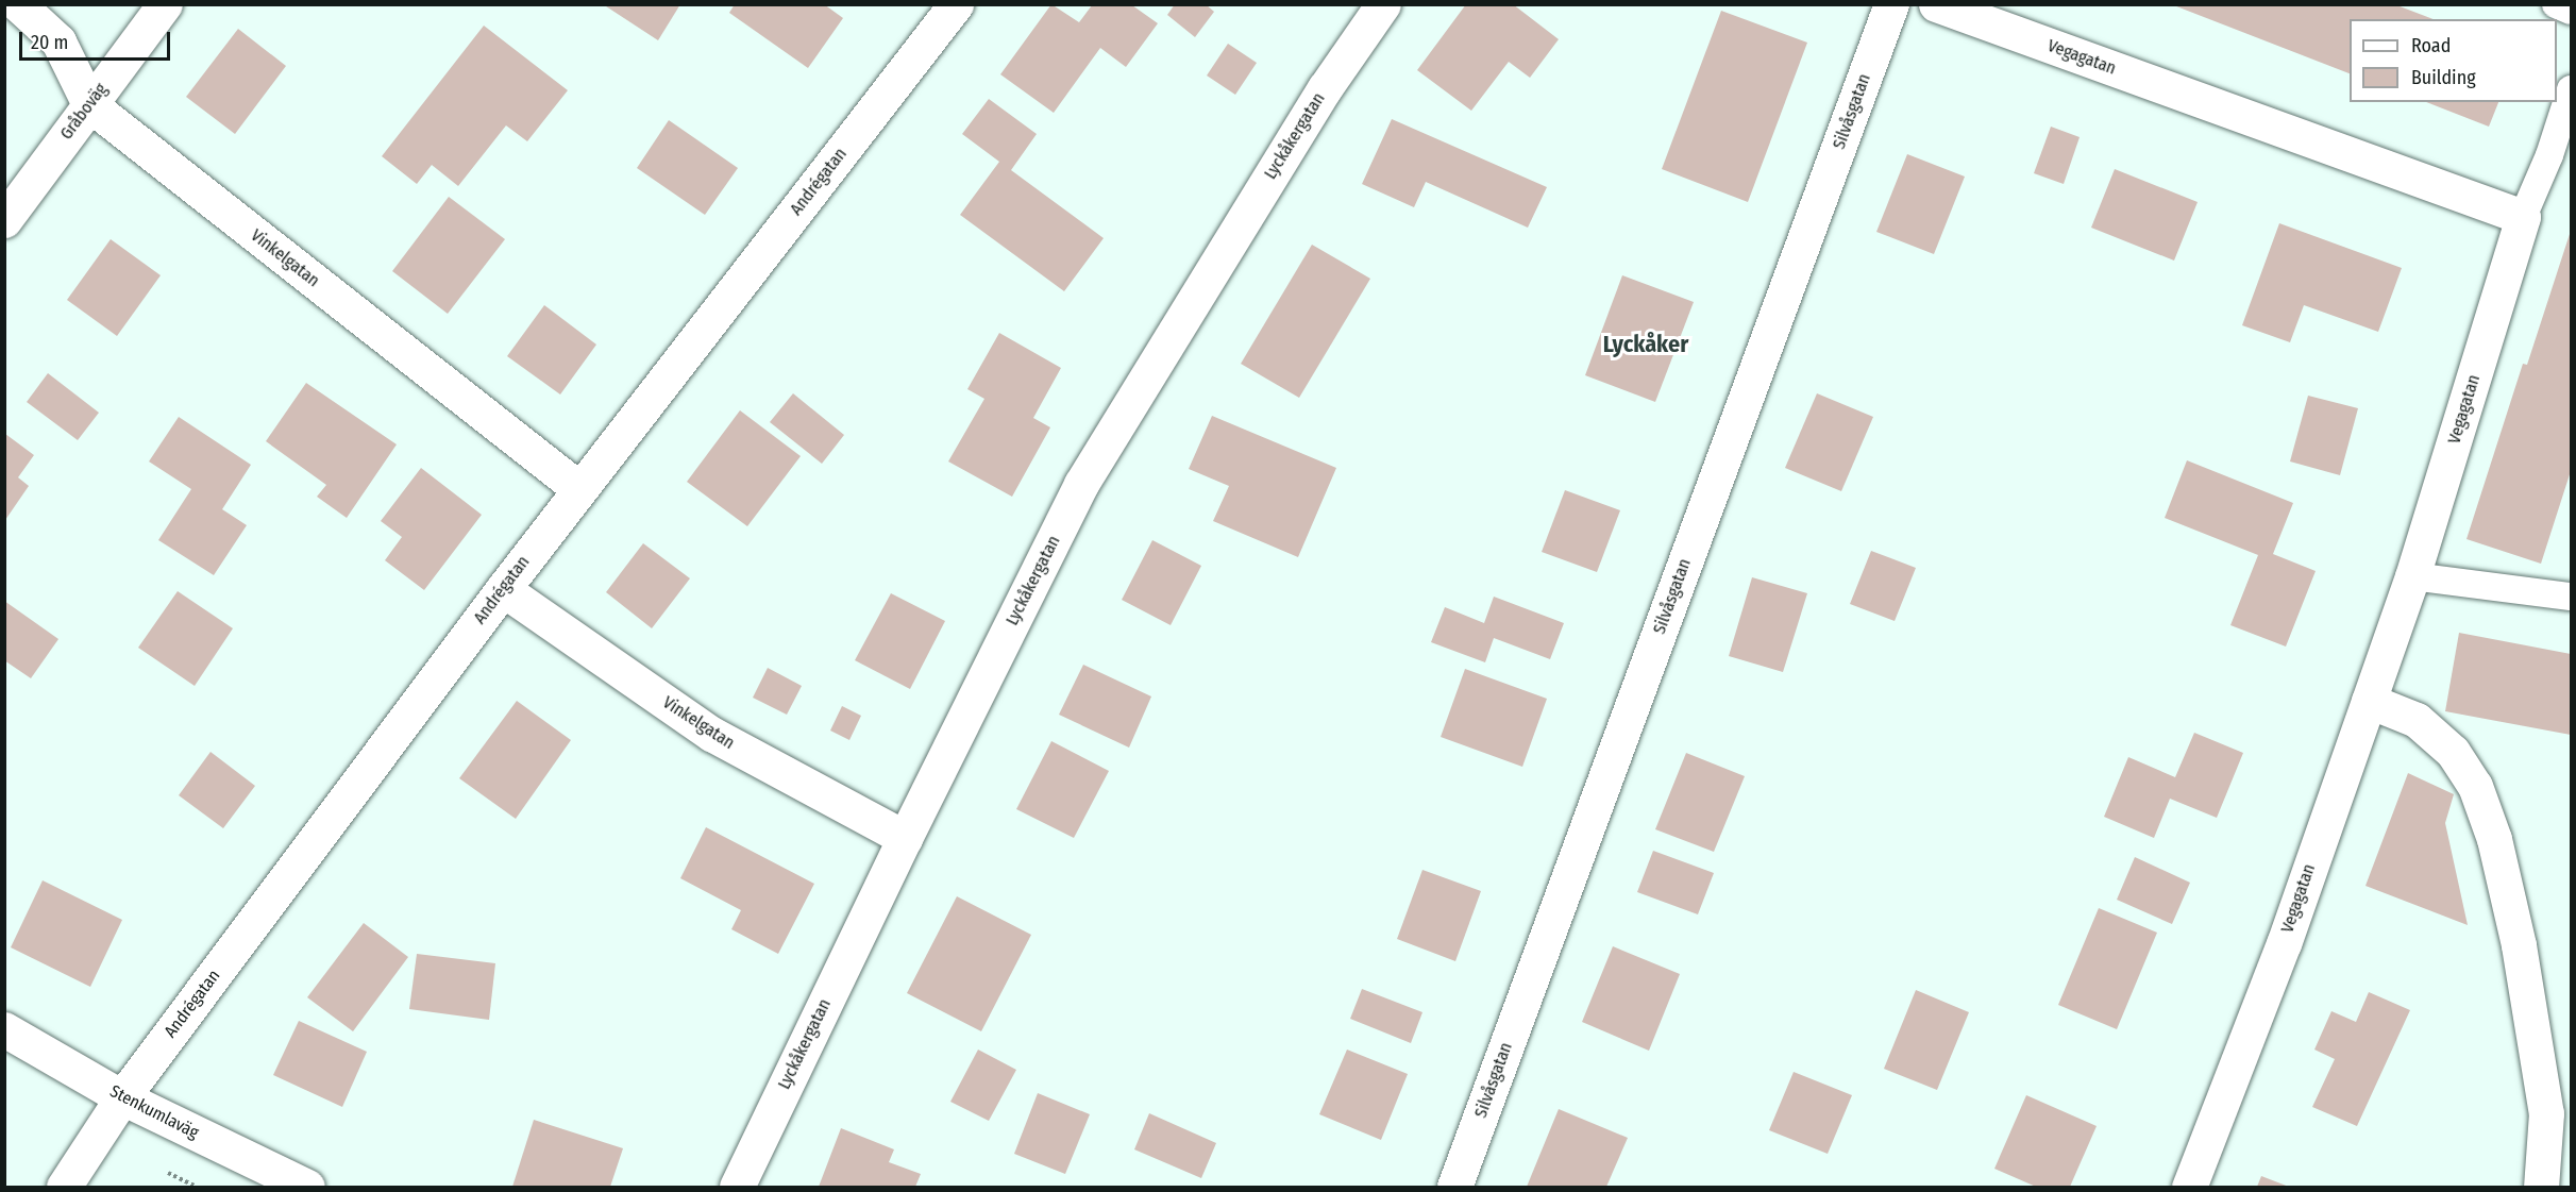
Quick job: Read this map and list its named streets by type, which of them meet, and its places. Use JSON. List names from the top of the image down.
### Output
{
  "streets": {
    "street": [
      "Vegagatan",
      "Gråboväg",
      "Silvåsgatan",
      "Lyckåkergatan",
      "Andrégatan",
      "Vinkelgatan",
      "Stenkumlaväg"
    ]
  },
  "crossings": [
    ["Gråboväg", "Vinkelgatan"],
    ["Lyckåkergatan", "Vinkelgatan"],
    ["Andrégatan", "Vinkelgatan"],
    ["Andrégatan", "Stenkumlaväg"]
  ],
  "districts": ["Lyckåker"],
  "legend": ["Road", "Building"],
  "scale_bar": "20 m"
}
